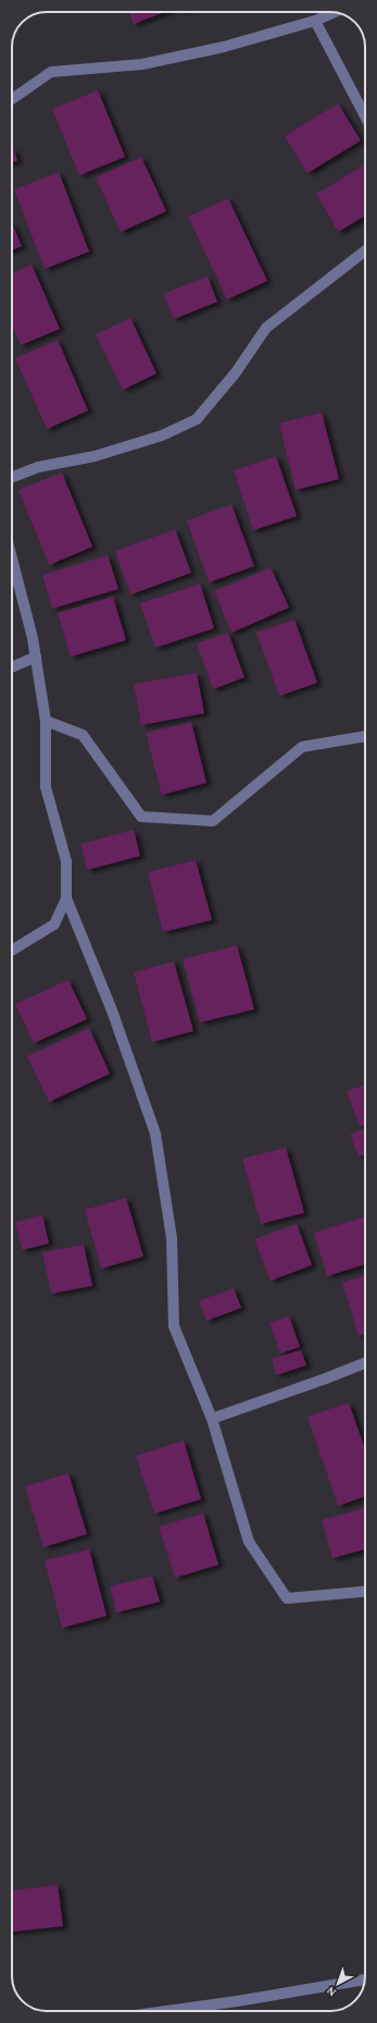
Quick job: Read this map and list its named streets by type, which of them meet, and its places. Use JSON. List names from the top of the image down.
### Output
{
  "north": "bottom left"
}
